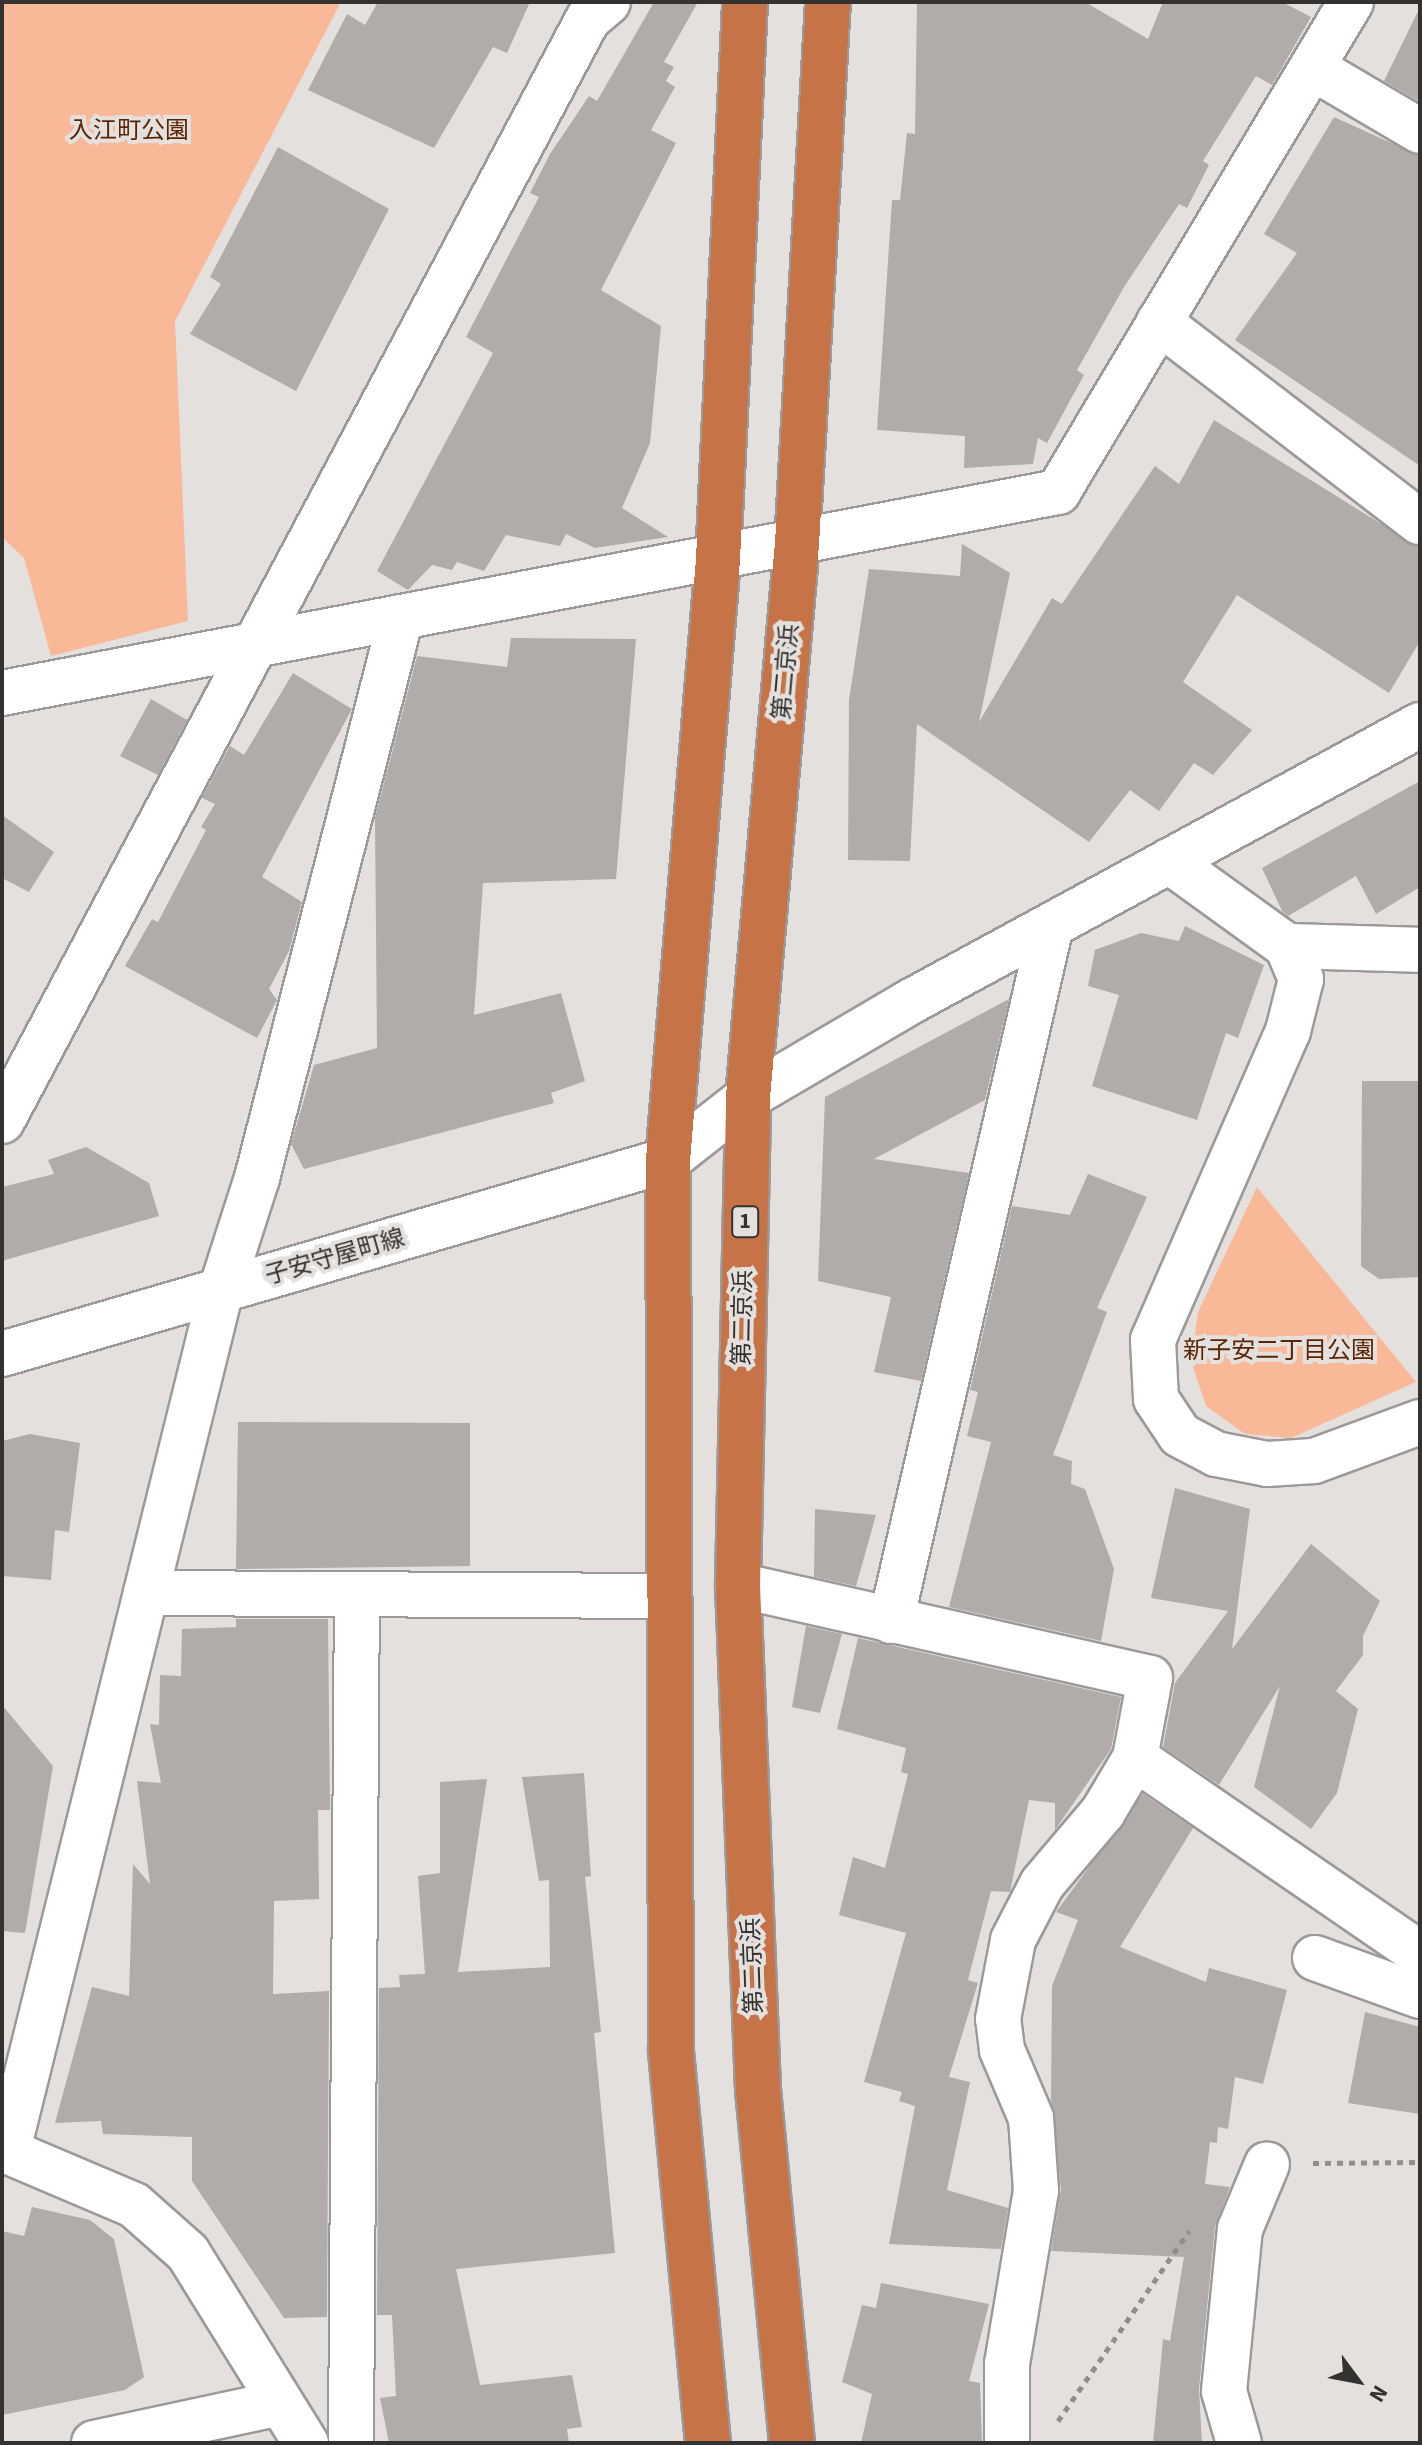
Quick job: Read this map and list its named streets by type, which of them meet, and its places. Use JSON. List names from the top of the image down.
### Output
{
  "streets": {
    "highway": ["第二京浜", "1"],
    "street": ["子安守屋町線"]
  },
  "parks": ["入江町公園", "新子安二丁目公園"],
  "north": "bottom right"
}
